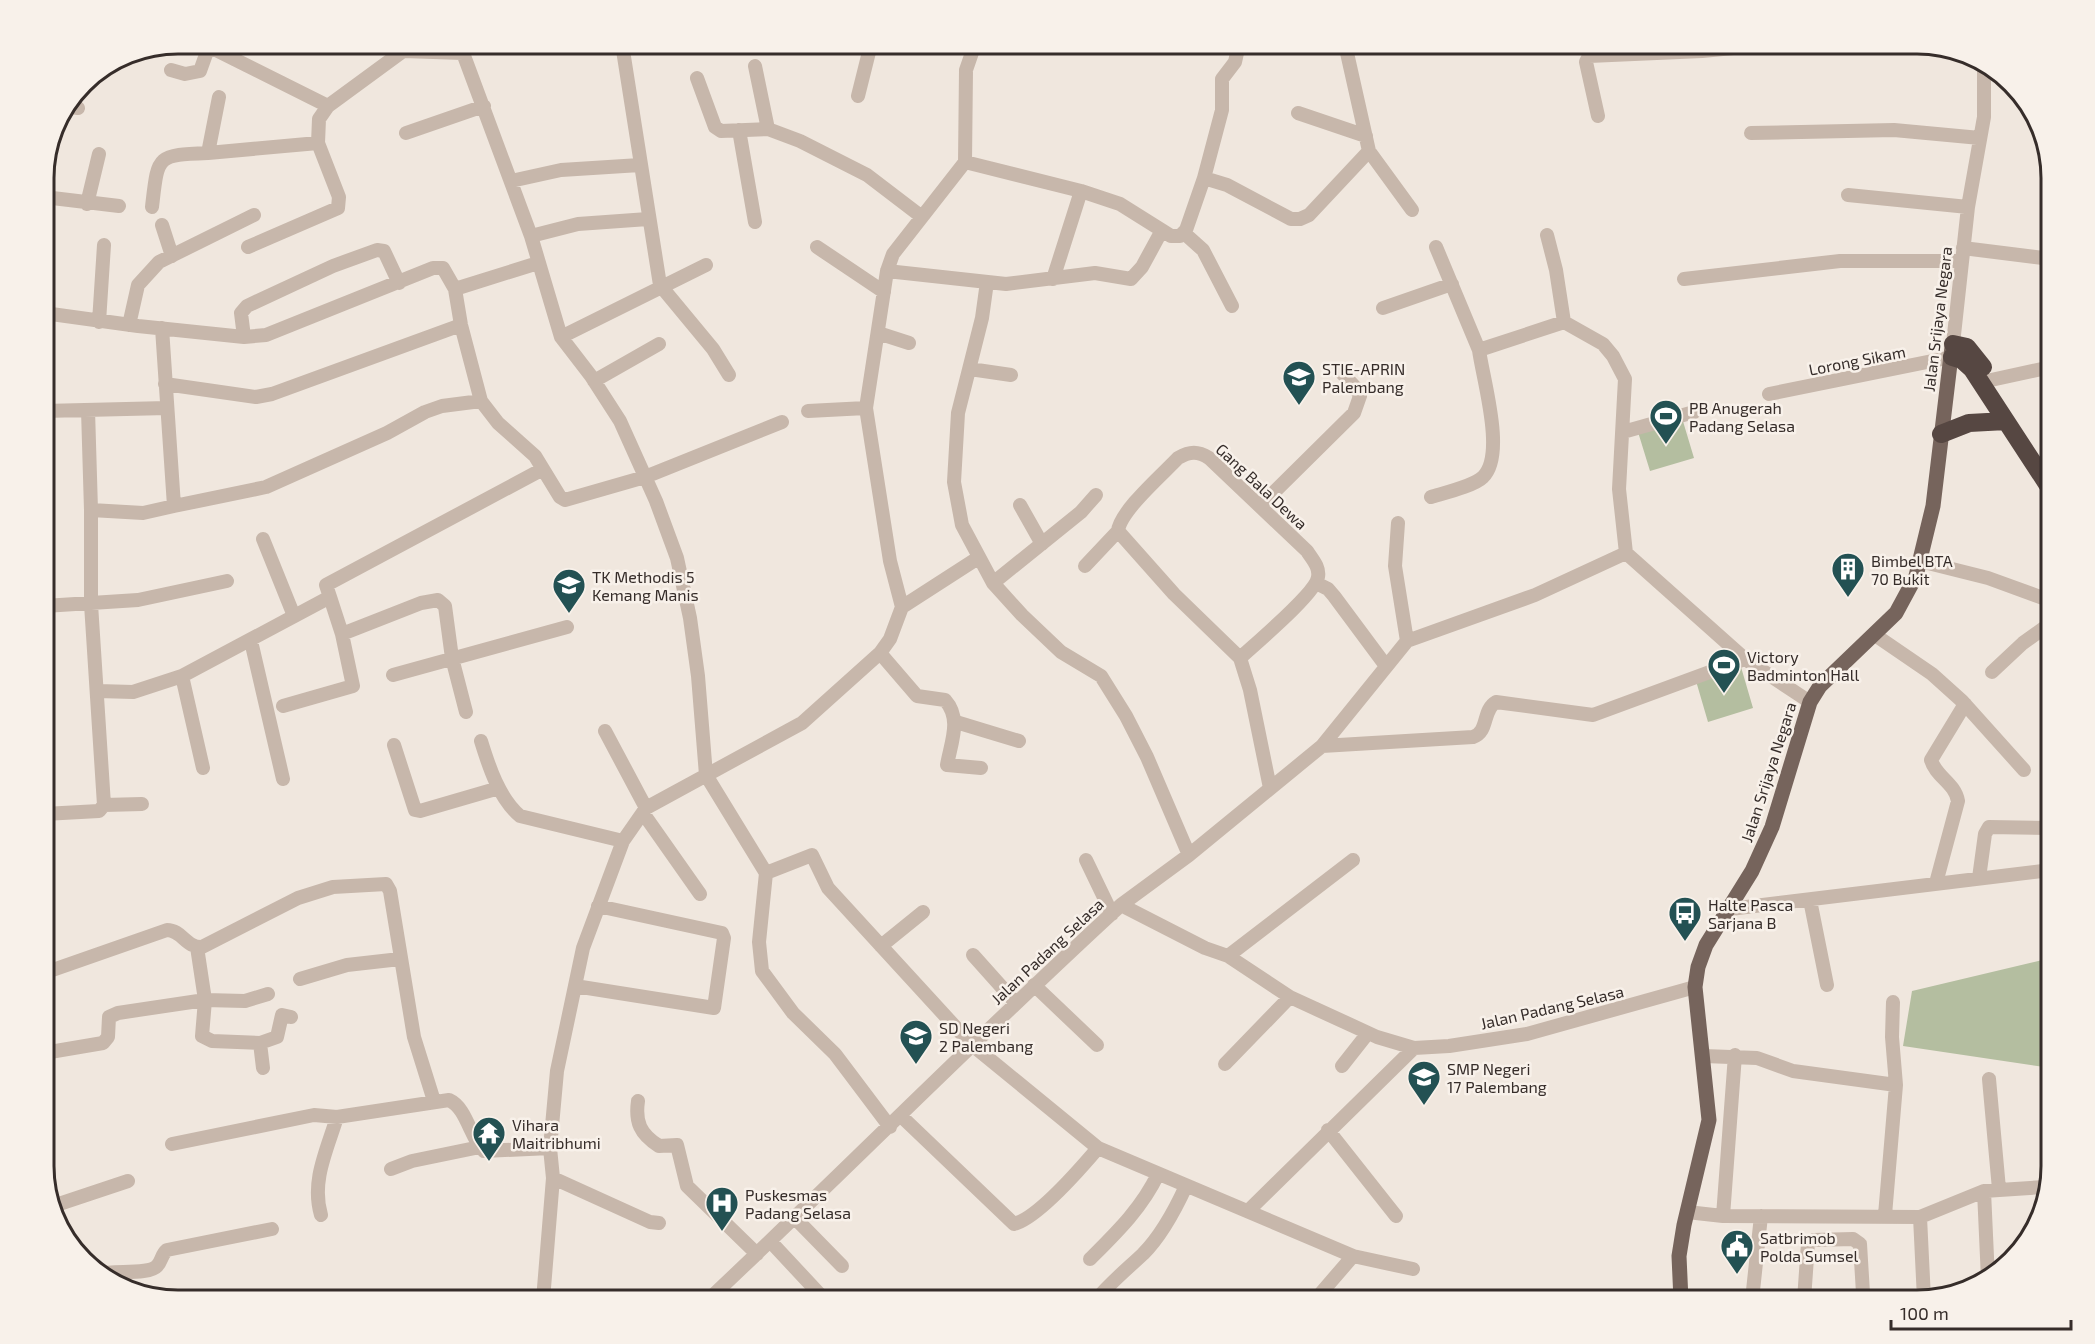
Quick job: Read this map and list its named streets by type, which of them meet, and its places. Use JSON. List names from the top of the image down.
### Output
{
  "streets": {
    "main road": ["Jalan Srijaya Negara"],
    "street": ["Lorong Sikam", "Gang Bala Dewa", "Jalan Padang Selasa"]
  },
  "crossings": [
    ["Jalan Srijaya Negara", "Lorong Sikam"],
    ["Jalan Srijaya Negara", "Jalan Padang Selasa"]
  ],
  "places": {
    "school or university": [
      "STIE-APRIN Palembang",
      "TK Methodis 5 Kemang Manis",
      "SD Negeri 2 Palembang",
      "SMP Negeri 17 Palembang"
    ],
    "sports": ["PB Anugerah Padang Selasa", "Victory Badminton Hall"],
    "building": ["Bimbel BTA 70 Bukit"],
    "bus stop": ["Halte Pasca Sarjana B"],
    "temple": ["Vihara Maitribhumi"],
    "hospital": ["Puskesmas Padang Selasa"],
    "public building": ["Satbrimob Polda Sumsel"]
  },
  "scale_bar": "100 m"
}
